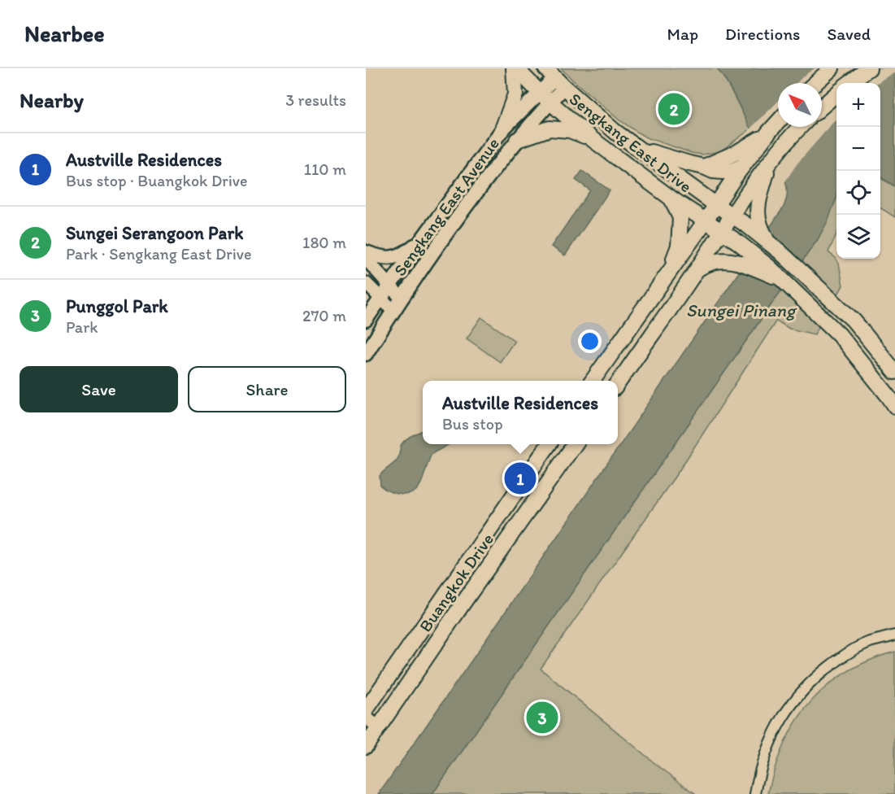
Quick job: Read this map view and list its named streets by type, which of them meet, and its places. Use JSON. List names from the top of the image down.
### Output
{
  "streets": {
    "main road": ["Sengkang East Drive", "Sengkang East Avenue", "Buangkok Drive"]
  },
  "crossings": [
    ["Sengkang East Drive", "Sengkang East Avenue"]
  ],
  "water": ["Sungei Pinang"],
  "north": "top left",
  "page": {
    "header": "Nearbee",
    "nav": ["Map", "Directions", "Saved"],
    "heading": ["Nearby", "3 results"],
    "map_buttons": ["+", "−"],
    "pins": ["2", "1", "3"],
    "list": [
      {
        "mark": "1",
        "name": "Austville Residences",
        "note": "Bus stop · Buangkok Drive",
        "value": "110 m"
      },
      {
        "mark": "2",
        "name": "Sungei Serangoon Park",
        "note": "Park · Sengkang East Drive",
        "value": "180 m"
      },
      {
        "mark": "3",
        "name": "Punggol Park",
        "note": "Park",
        "value": "270 m"
      }
    ],
    "buttons": ["Save", "Share"],
    "popup": ["Austville Residences", "Bus stop"]
  }
}
